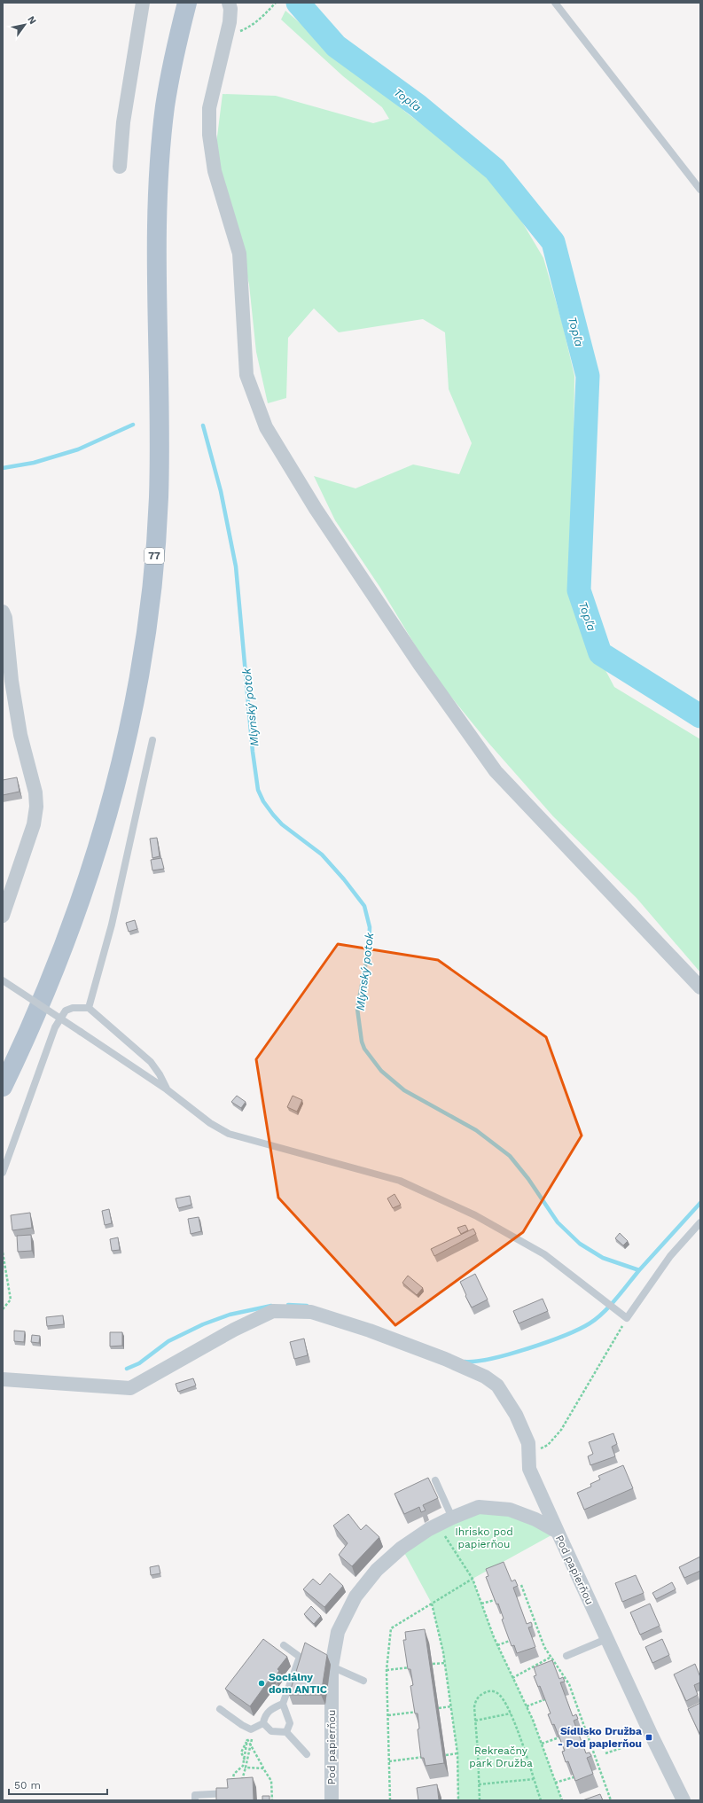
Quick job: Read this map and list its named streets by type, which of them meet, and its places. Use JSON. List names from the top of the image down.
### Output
{
  "streets": {
    "main road": ["77"],
    "street": ["Pod papierňou"]
  },
  "water": ["Topľa", "Mlynský potok"],
  "parks": ["Ihrisko pod papierňou", "Rekreačny park Družba"],
  "places": {
    "other": ["Sociálny dom ANTIC"],
    "transit": ["Sídlisko Družba - Pod papierňou"]
  },
  "scale_bar": "50 m",
  "north": "top right"
}
